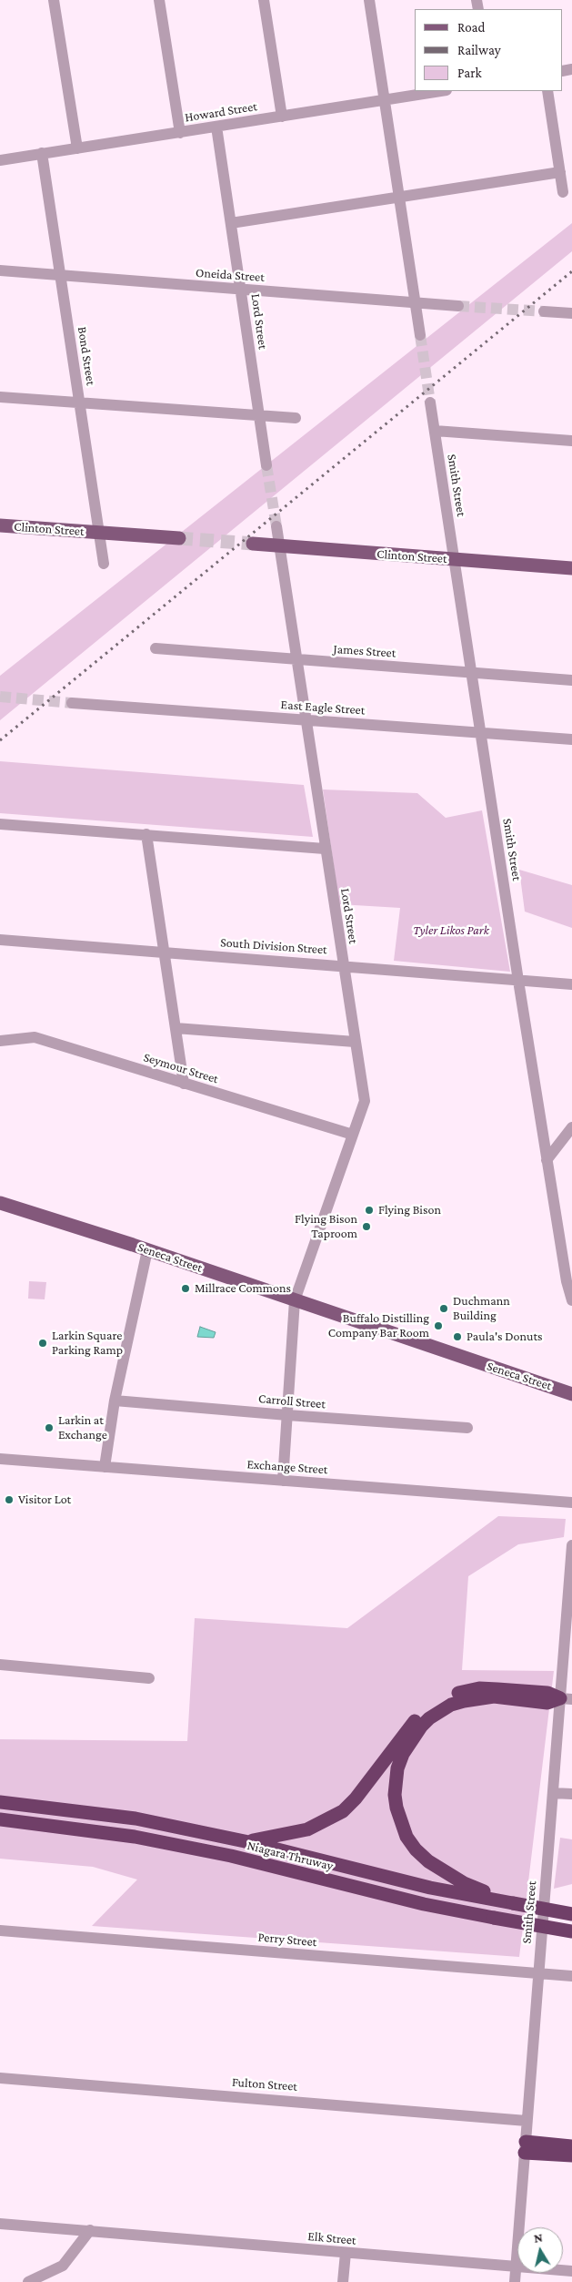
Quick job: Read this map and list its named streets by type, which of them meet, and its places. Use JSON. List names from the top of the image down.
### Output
{
  "streets": {
    "highway": ["Niagara Thruway"],
    "main road": ["Clinton Street", "Seneca Street"],
    "street": [
      "Howard Street",
      "Oneida Street",
      "Lord Street",
      "Bond Street",
      "Smith Street",
      "James Street",
      "East Eagle Street",
      "South Division Street",
      "Seymour Street",
      "Carroll Street",
      "Exchange Street",
      "Perry Street",
      "Fulton Street",
      "Elk Street"
    ]
  },
  "crossings": [
    ["Howard Street", "Lord Street"],
    ["Howard Street", "Bond Street"],
    ["Oneida Street", "Lord Street"],
    ["Oneida Street", "Bond Street"],
    ["Lord Street", "Clinton Street"],
    ["Lord Street", "James Street"],
    ["Lord Street", "East Eagle Street"],
    ["Lord Street", "South Division Street"],
    ["Lord Street", "Seymour Street"],
    ["Lord Street", "Seneca Street"],
    ["Lord Street", "Carroll Street"],
    ["Lord Street", "Exchange Street"],
    ["Bond Street", "Clinton Street"],
    ["Smith Street", "Clinton Street"],
    ["Smith Street", "James Street"],
    ["Smith Street", "East Eagle Street"],
    ["Smith Street", "South Division Street"],
    ["Smith Street", "Perry Street"],
    ["Smith Street", "Fulton Street"],
    ["Smith Street", "Elk Street"]
  ],
  "parks": ["Tyler Likos Park"],
  "places": [
    "Flying Bison",
    "Flying Bison Taproom",
    "Millrace Commons",
    "Duchmann Building",
    "Buffalo Distilling Company Bar Room",
    "Paula's Donuts",
    "Larkin Square Parking Ramp",
    "Larkin at Exchange",
    "Visitor Lot"
  ],
  "legend": ["Road", "Railway", "Park"],
  "north": "top"
}
